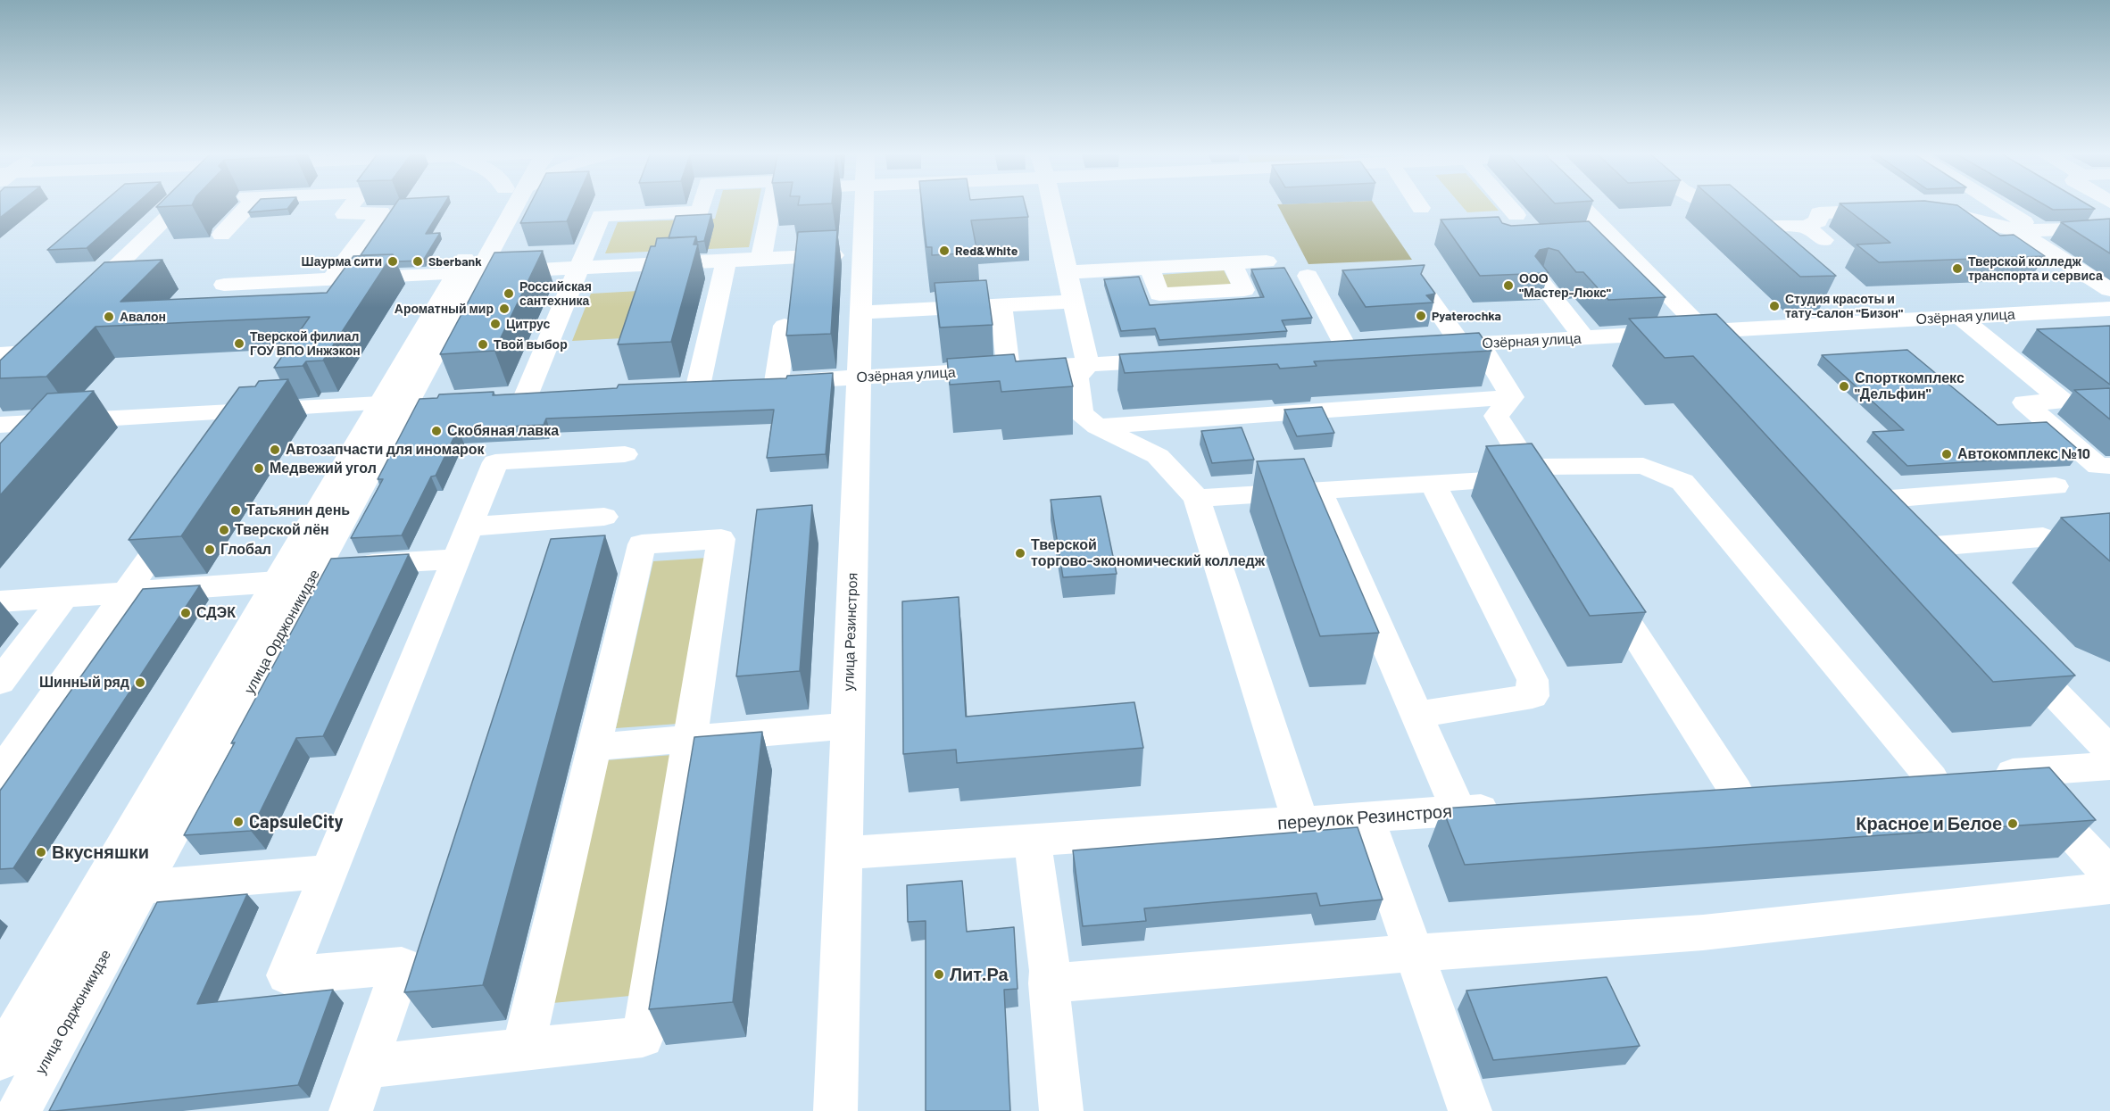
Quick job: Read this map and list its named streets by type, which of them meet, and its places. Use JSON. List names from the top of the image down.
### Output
{
  "streets": {
    "street": [
      "Озёрная улица",
      "улица Орджоникидзе",
      "улица Резинстроя",
      "переулок Резинстроя"
    ]
  },
  "crossings": [
    ["Озёрная улица", "улица Резинстроя"],
    ["улица Резинстроя", "переулок Резинстроя"]
  ],
  "places": [
    "Red&White",
    "Шаурма сити",
    "Sberbank",
    "Тверской колледж транспорта и сервиса",
    "ООО \"Мастер-Люкс\"",
    "Российская сантехника",
    "Студия красоты и тату-салон \"Бизон\"",
    "Ароматный мир",
    "Pyaterochka",
    "Авалон",
    "Цитрус",
    "Тверской филиал ГОУ ВПО Инжэкон",
    "Твой выбор",
    "Спорткомплекс \"Дельфин\"",
    "Скобяная лавка",
    "Автозапчасти для иномарок",
    "Автокомплекс №10",
    "Медвежий угол",
    "Татьянин день",
    "Тверской лён",
    "Глобал",
    "Тверской торгово-экономический колледж",
    "СДЭК",
    "Шинный ряд",
    "CapsuleCity",
    "Красное и Белое",
    "Вкусняшки",
    "Лит.Ра"
  ]
}
